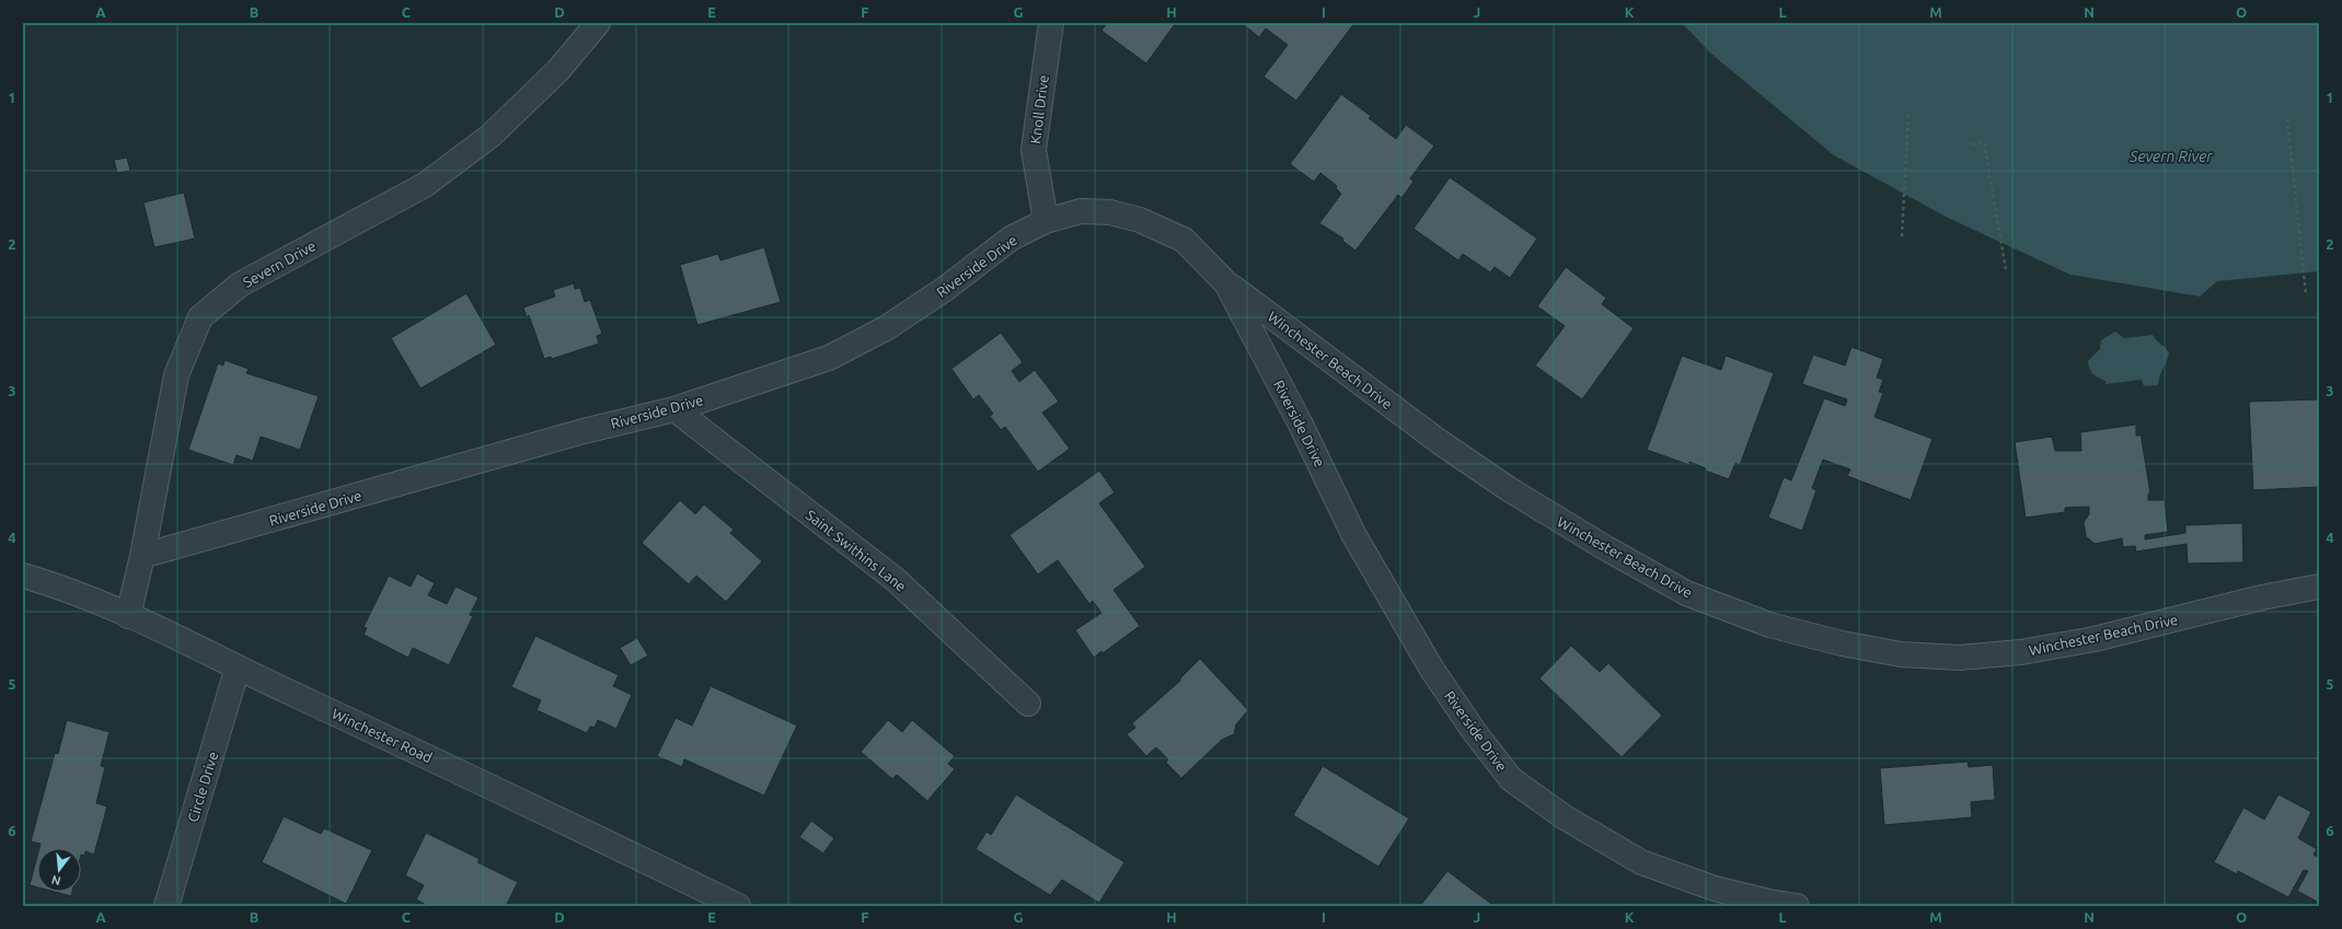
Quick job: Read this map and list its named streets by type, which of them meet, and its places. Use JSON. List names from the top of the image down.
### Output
{
  "streets": {
    "street": [
      "Knoll Drive",
      "Severn Drive",
      "Riverside Drive",
      "Winchester Beach Drive",
      "Saint Swithins Lane",
      "Winchester Road",
      "Circle Drive"
    ]
  },
  "crossings": [
    ["Knoll Drive", "Riverside Drive"],
    ["Severn Drive", "Riverside Drive"],
    ["Severn Drive", "Winchester Road"],
    ["Riverside Drive", "Winchester Beach Drive"],
    ["Riverside Drive", "Saint Swithins Lane"],
    ["Winchester Road", "Circle Drive"]
  ],
  "water": ["Severn River"],
  "north": "bottom",
  "grid": {
    "columns": [
      "A",
      "B",
      "C",
      "D",
      "E",
      "F",
      "G",
      "H",
      "I",
      "J",
      "K",
      "L",
      "M",
      "N",
      "O"
    ],
    "rows": [
      "1",
      "2",
      "3",
      "4",
      "5",
      "6"
    ]
  }
}
